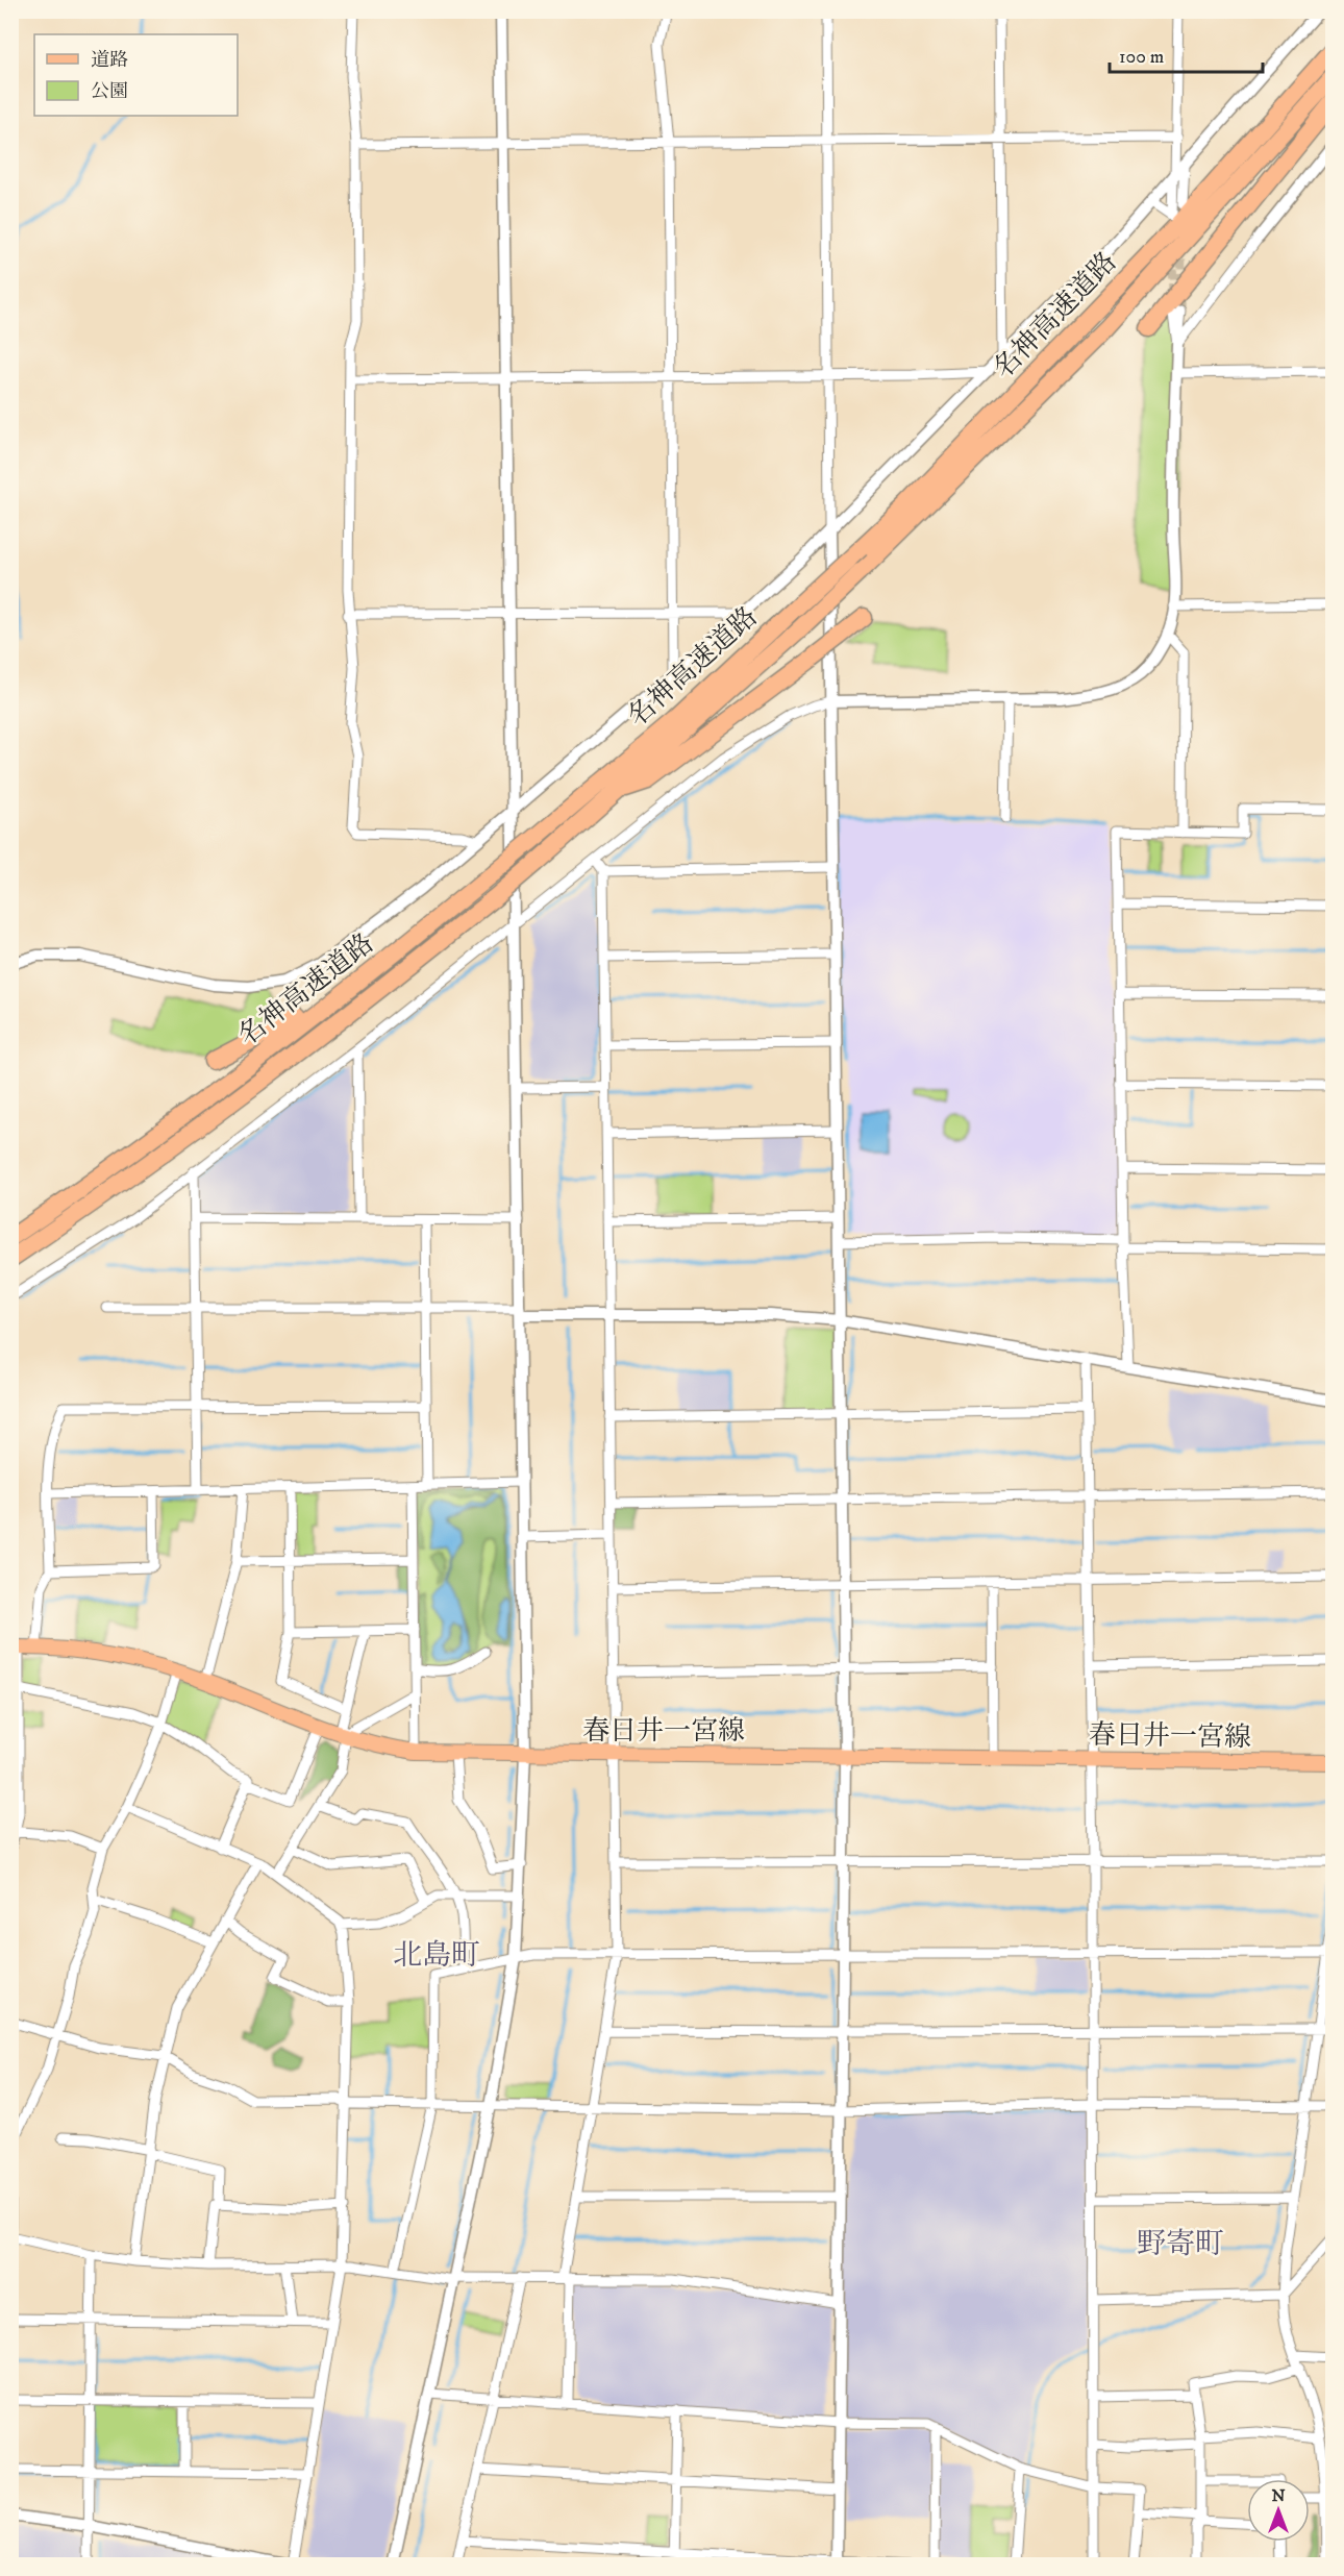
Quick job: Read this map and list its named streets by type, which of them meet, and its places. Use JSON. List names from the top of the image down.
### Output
{
  "streets": {
    "highway": ["名神高速道路"],
    "main road": ["春日井一宮線"]
  },
  "districts": ["北島町", "野寄町"],
  "legend": ["道路", "公園"],
  "scale_bar": "100 m",
  "north": "top"
}
